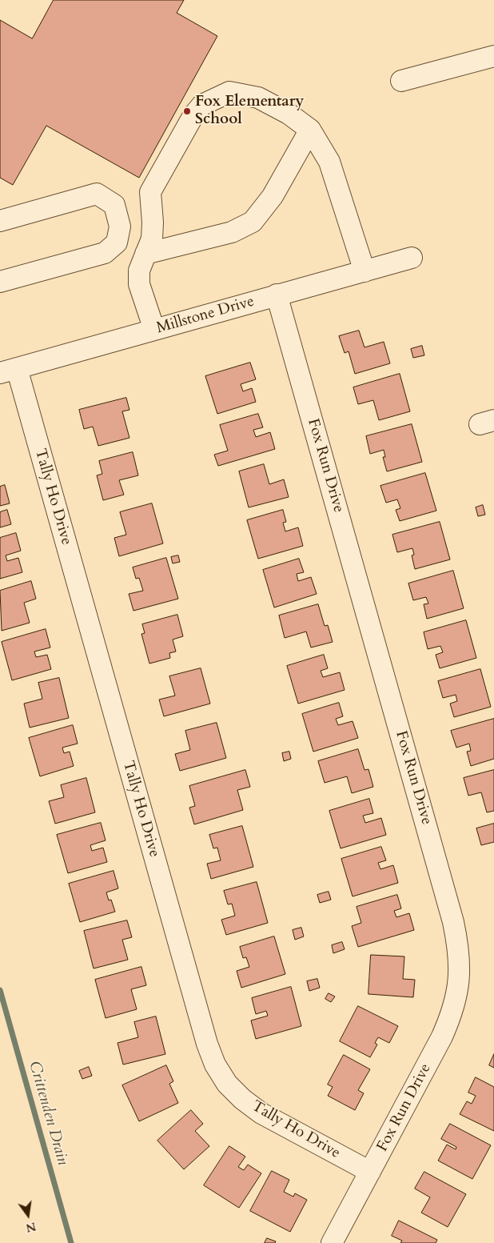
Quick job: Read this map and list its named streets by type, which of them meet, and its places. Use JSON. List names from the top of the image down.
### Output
{
  "streets": {
    "street": ["Millstone Drive", "Fox Run Drive", "Tally Ho Drive"]
  },
  "crossings": [
    ["Millstone Drive", "Fox Run Drive"],
    ["Millstone Drive", "Tally Ho Drive"],
    ["Fox Run Drive", "Tally Ho Drive"]
  ],
  "water": ["Crittenden Drain"],
  "places": ["Fox Elementary School"],
  "north": "bottom"
}
